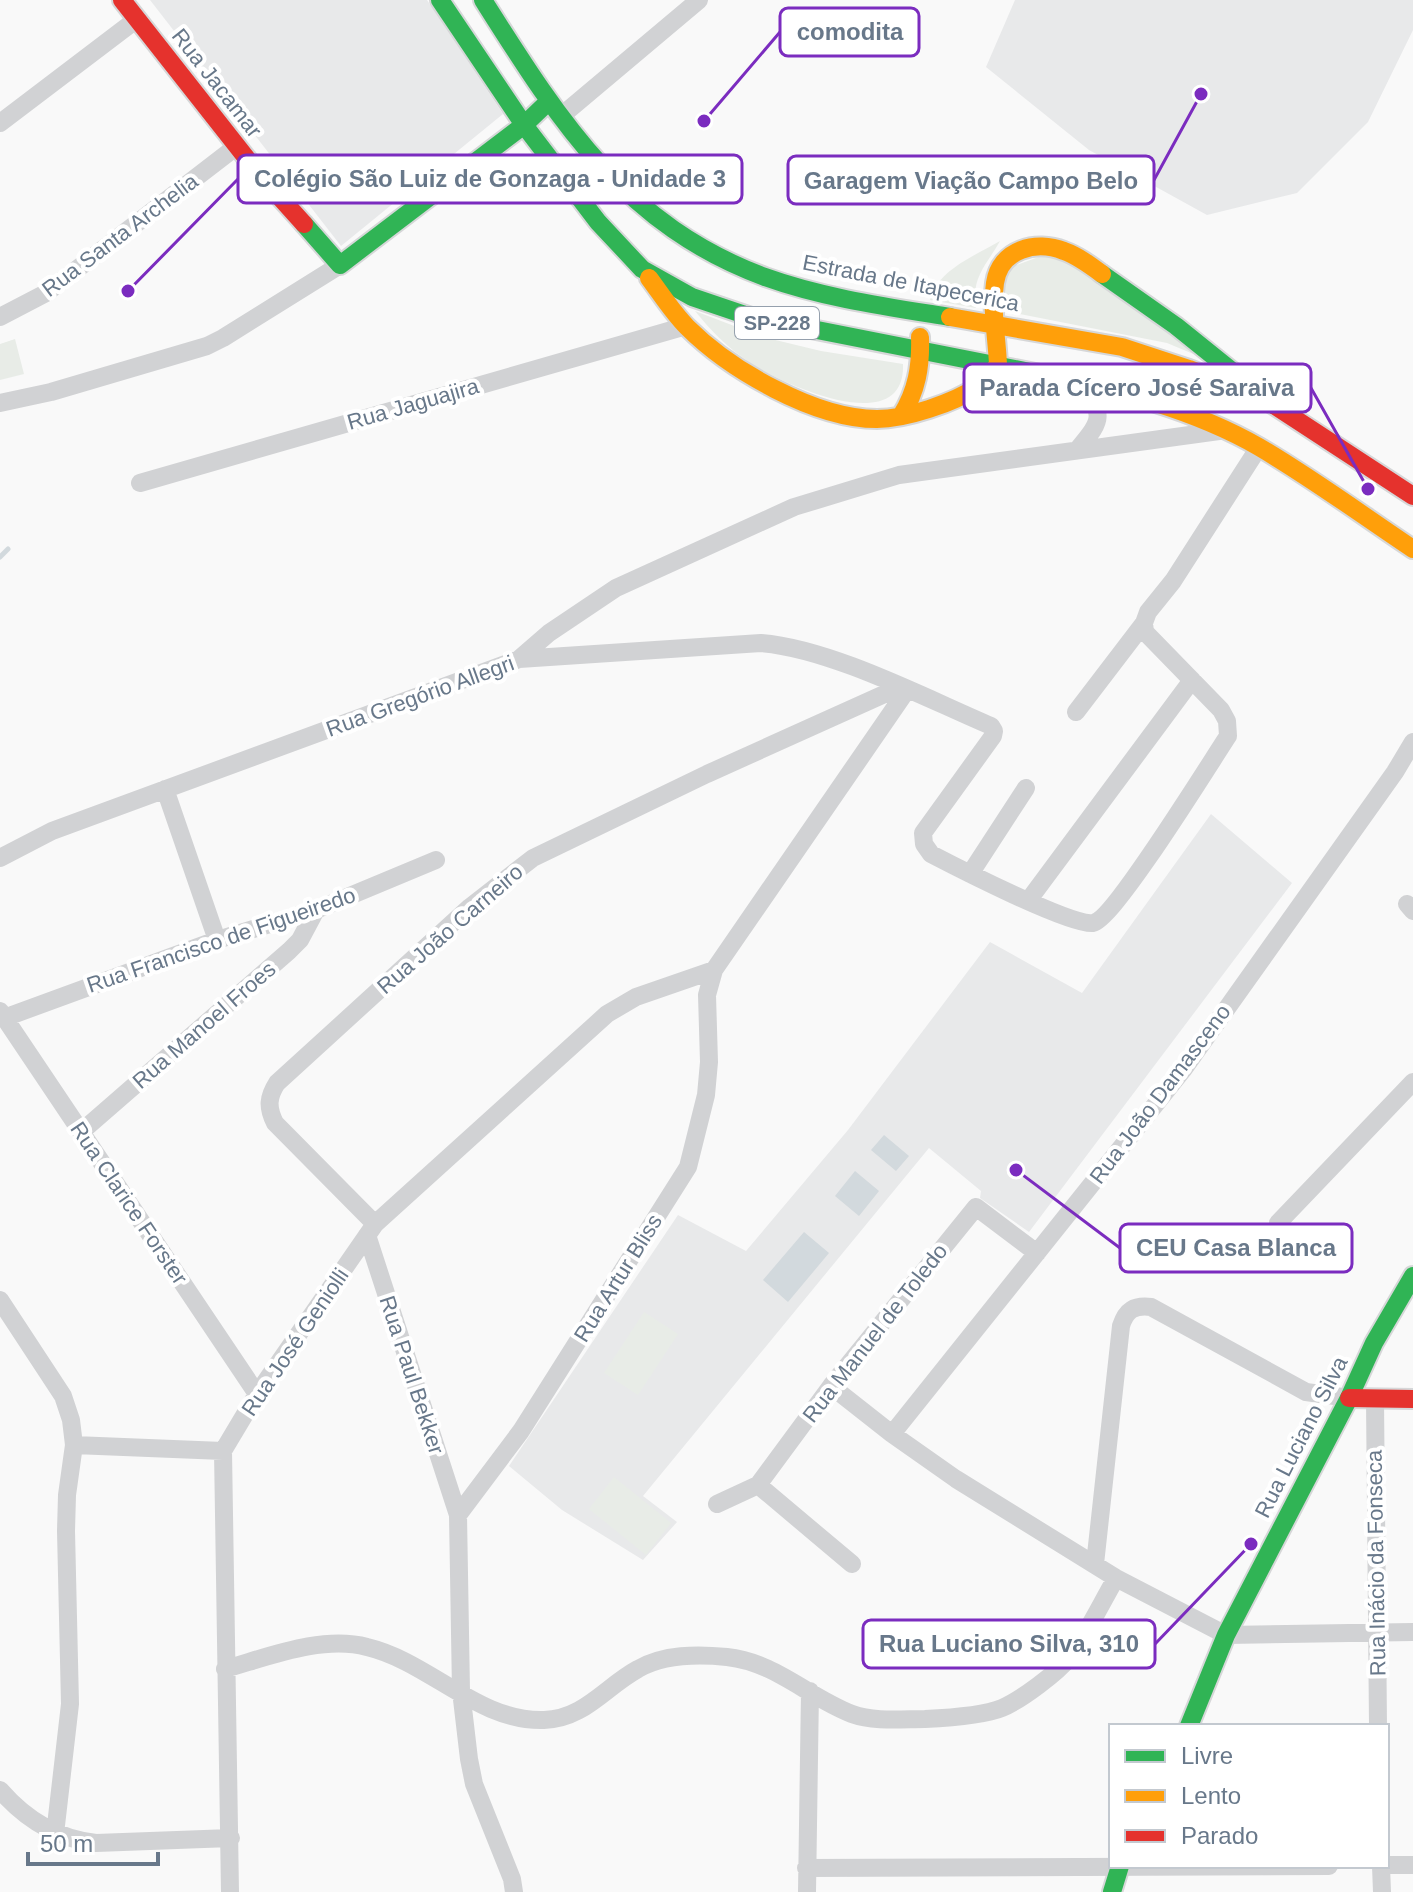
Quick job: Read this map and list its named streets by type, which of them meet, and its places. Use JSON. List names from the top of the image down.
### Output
{
  "streets": {
    "main road": [
      "Rua Jacamar",
      "Estrada de Itapecerica",
      "SP-228",
      "Rua Luciano Silva"
    ],
    "street": [
      "Rua Santa Archelia",
      "Rua Jaguajira",
      "Rua Gregório Allegri",
      "Rua João Carneiro",
      "Rua Francisco de Figueiredo",
      "Rua Manoel Froes",
      "Rua João Damasceno",
      "Rua Clarice Forster",
      "Rua Artur Bliss",
      "Rua Manuel de Toledo",
      "Rua José Geniolli",
      "Rua Paul Bekker",
      "Rua Inácio da Fonseca"
    ]
  },
  "crossings": [
    ["Rua Jacamar", "Rua Santa Archelia"],
    ["Rua Gregório Allegri", "Rua João Carneiro"],
    ["Rua Gregório Allegri", "Rua Artur Bliss"],
    ["Rua João Carneiro", "Rua Artur Bliss"],
    ["Rua João Carneiro", "Rua José Geniolli"],
    ["Rua João Carneiro", "Rua Paul Bekker"],
    ["Rua Francisco de Figueiredo", "Rua Manoel Froes"],
    ["Rua Francisco de Figueiredo", "Rua Clarice Forster"],
    ["Rua Manoel Froes", "Rua Clarice Forster"],
    ["Rua João Damasceno", "Rua Manuel de Toledo"],
    ["Rua Clarice Forster", "Rua José Geniolli"],
    ["Rua Artur Bliss", "Rua José Geniolli"],
    ["Rua Artur Bliss", "Rua Paul Bekker"],
    ["Rua José Geniolli", "Rua Paul Bekker"],
    ["Rua Luciano Silva", "Rua Inácio da Fonseca"]
  ],
  "places": [
    "Garagem Viação Campo Belo",
    "comodita",
    "Colégio São Luiz de Gonzaga - Unidade 3",
    "Parada Cícero José Saraiva",
    "CEU Casa Blanca",
    "Rua Luciano Silva, 310"
  ],
  "legend": ["Livre", "Lento", "Parado"],
  "scale_bar": "50 m"
}
